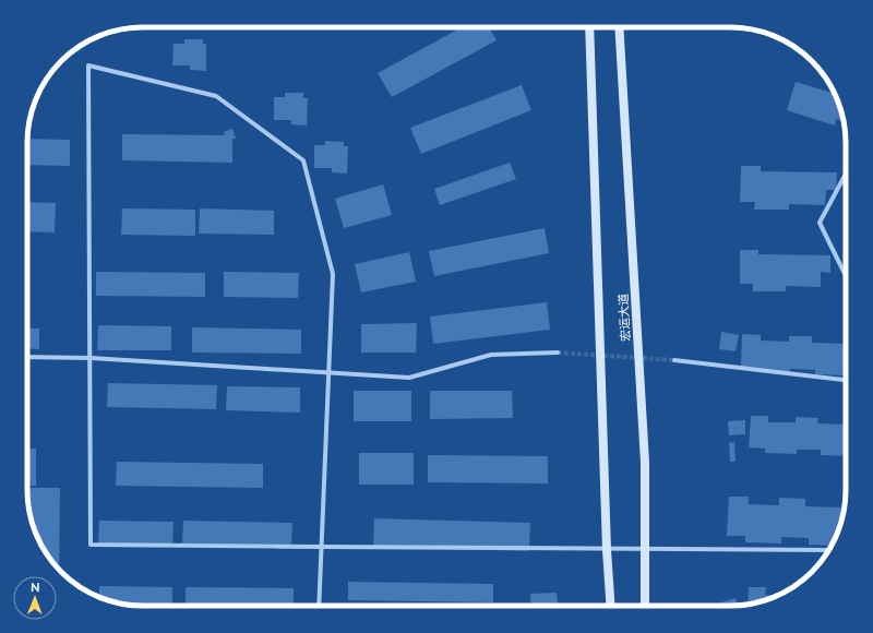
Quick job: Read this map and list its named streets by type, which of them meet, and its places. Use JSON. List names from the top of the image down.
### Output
{
  "streets": {
    "main road": ["宏运大道"]
  },
  "north": "top"
}
